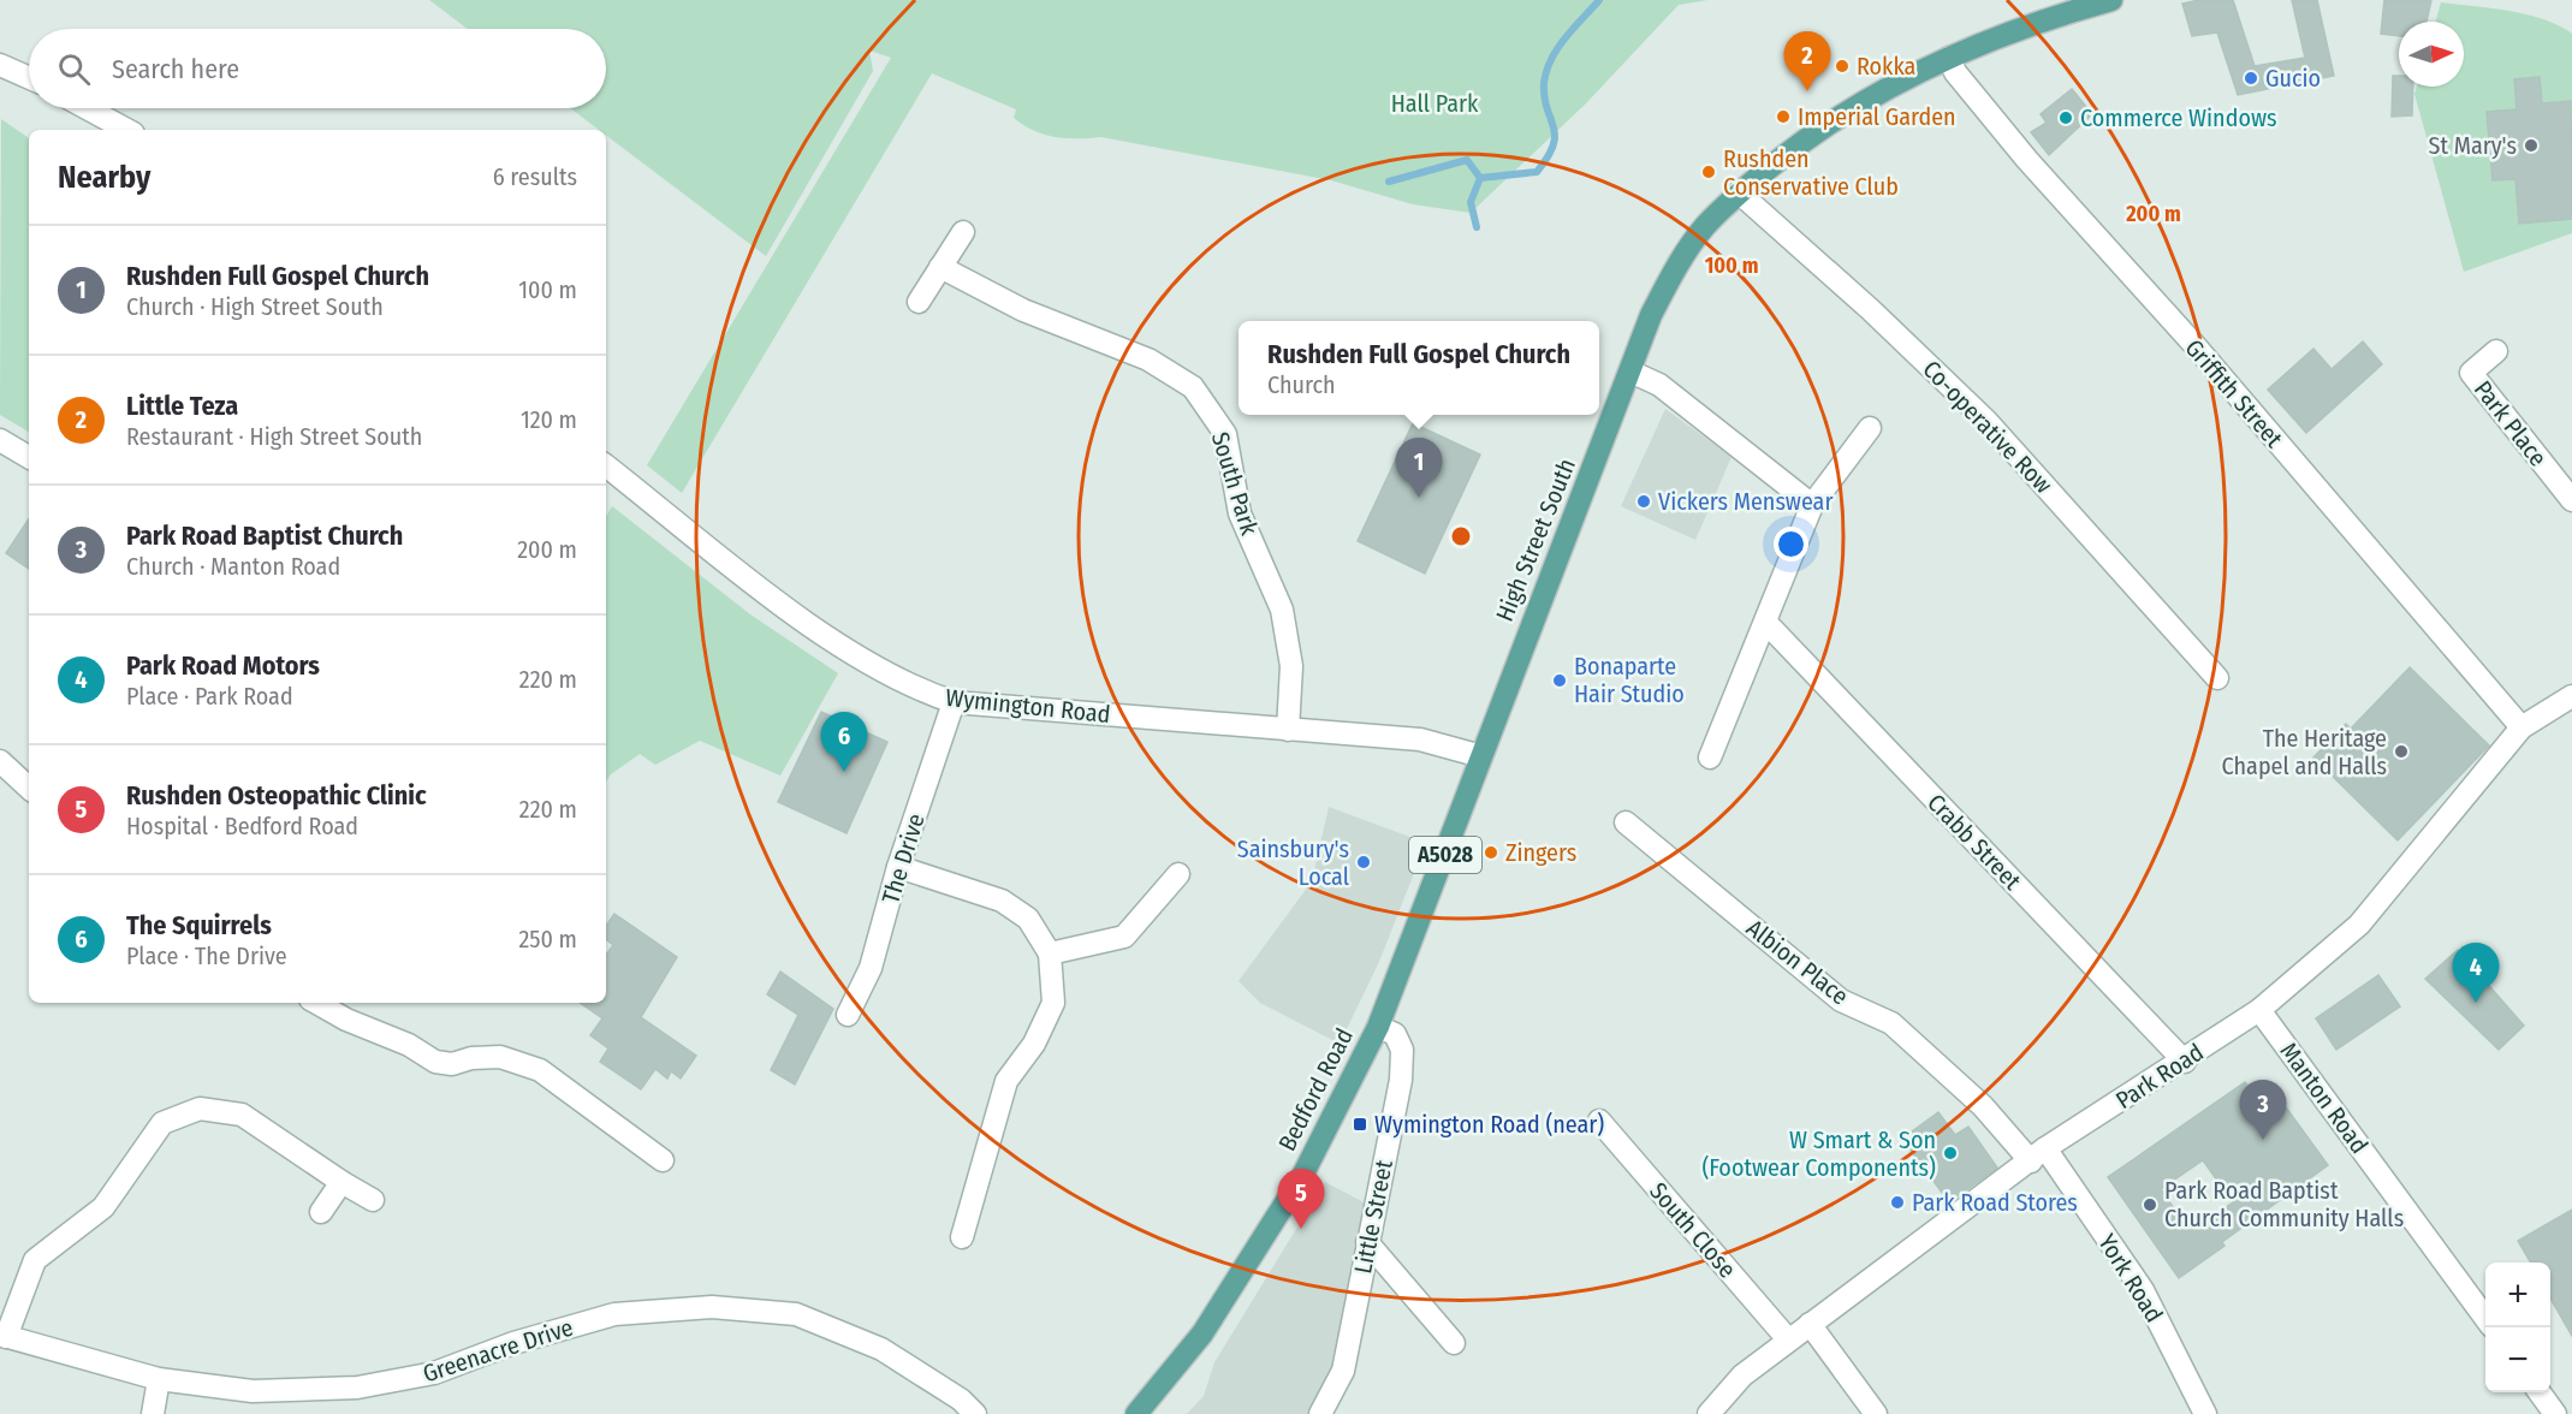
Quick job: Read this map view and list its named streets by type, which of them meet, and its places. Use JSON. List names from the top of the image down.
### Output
{
  "streets": {
    "main road": ["High Street South", "A5028", "Bedford Road"],
    "street": [
      "Griffith Street",
      "Park Place",
      "Co-operative Row",
      "South Park",
      "Wymington Road",
      "Crabb Street",
      "The Drive",
      "Albion Place",
      "Park Road",
      "Manton Road",
      "Little Street",
      "South Close",
      "York Road",
      "Greenacre Drive"
    ]
  },
  "crossings": [
    ["Griffith Street", "High Street South"],
    ["Griffith Street", "Park Road"],
    ["Co-operative Row", "High Street South"],
    ["South Park", "Wymington Road"],
    ["High Street South", "Wymington Road"],
    ["High Street South", "Bedford Road"],
    ["Wymington Road", "The Drive"],
    ["Wymington Road", "Bedford Road"],
    ["Crabb Street", "Park Road"],
    ["Albion Place", "Park Road"],
    ["Albion Place", "York Road"],
    ["Park Road", "Manton Road"],
    ["Park Road", "South Close"],
    ["Park Road", "York Road"],
    ["Bedford Road", "Little Street"]
  ],
  "parks": ["Hall Park"],
  "places": {
    "other": [
      "Rokka",
      "Gucio",
      "Imperial Garden",
      "Commerce Windows",
      "St Mary's",
      "Rushden Conservative Club",
      "Vickers Menswear",
      "Bonaparte Hair Studio",
      "The Heritage Chapel and Halls",
      "Zingers",
      "Sainsbury's Local",
      "W Smart & Son (Footwear Components)",
      "Park Road Stores",
      "Park Road Baptist Church Community Halls"
    ],
    "transit": ["Wymington Road (near)"]
  },
  "north": "right",
  "page": {
    "search": "Search here",
    "pins": [
      "2",
      "1",
      "6",
      "4",
      "3",
      "5"
    ],
    "heading": ["Nearby", "6 results"],
    "list": [
      {
        "mark": "1",
        "name": "Rushden Full Gospel Church",
        "note": "Church · High Street South",
        "value": "100 m"
      },
      {
        "mark": "2",
        "name": "Little Teza",
        "note": "Restaurant · High Street South",
        "value": "120 m"
      },
      {
        "mark": "3",
        "name": "Park Road Baptist Church",
        "note": "Church · Manton Road",
        "value": "200 m"
      },
      {
        "mark": "4",
        "name": "Park Road Motors",
        "note": "Place · Park Road",
        "value": "220 m"
      },
      {
        "mark": "5",
        "name": "Rushden Osteopathic Clinic",
        "note": "Hospital · Bedford Road",
        "value": "220 m"
      },
      {
        "mark": "6",
        "name": "The Squirrels",
        "note": "Place · The Drive",
        "value": "250 m"
      }
    ],
    "popup": ["Rushden Full Gospel Church", "Church"],
    "map_buttons": ["+", "−"]
  },
  "rings": ["200 m", "100 m"]
}
